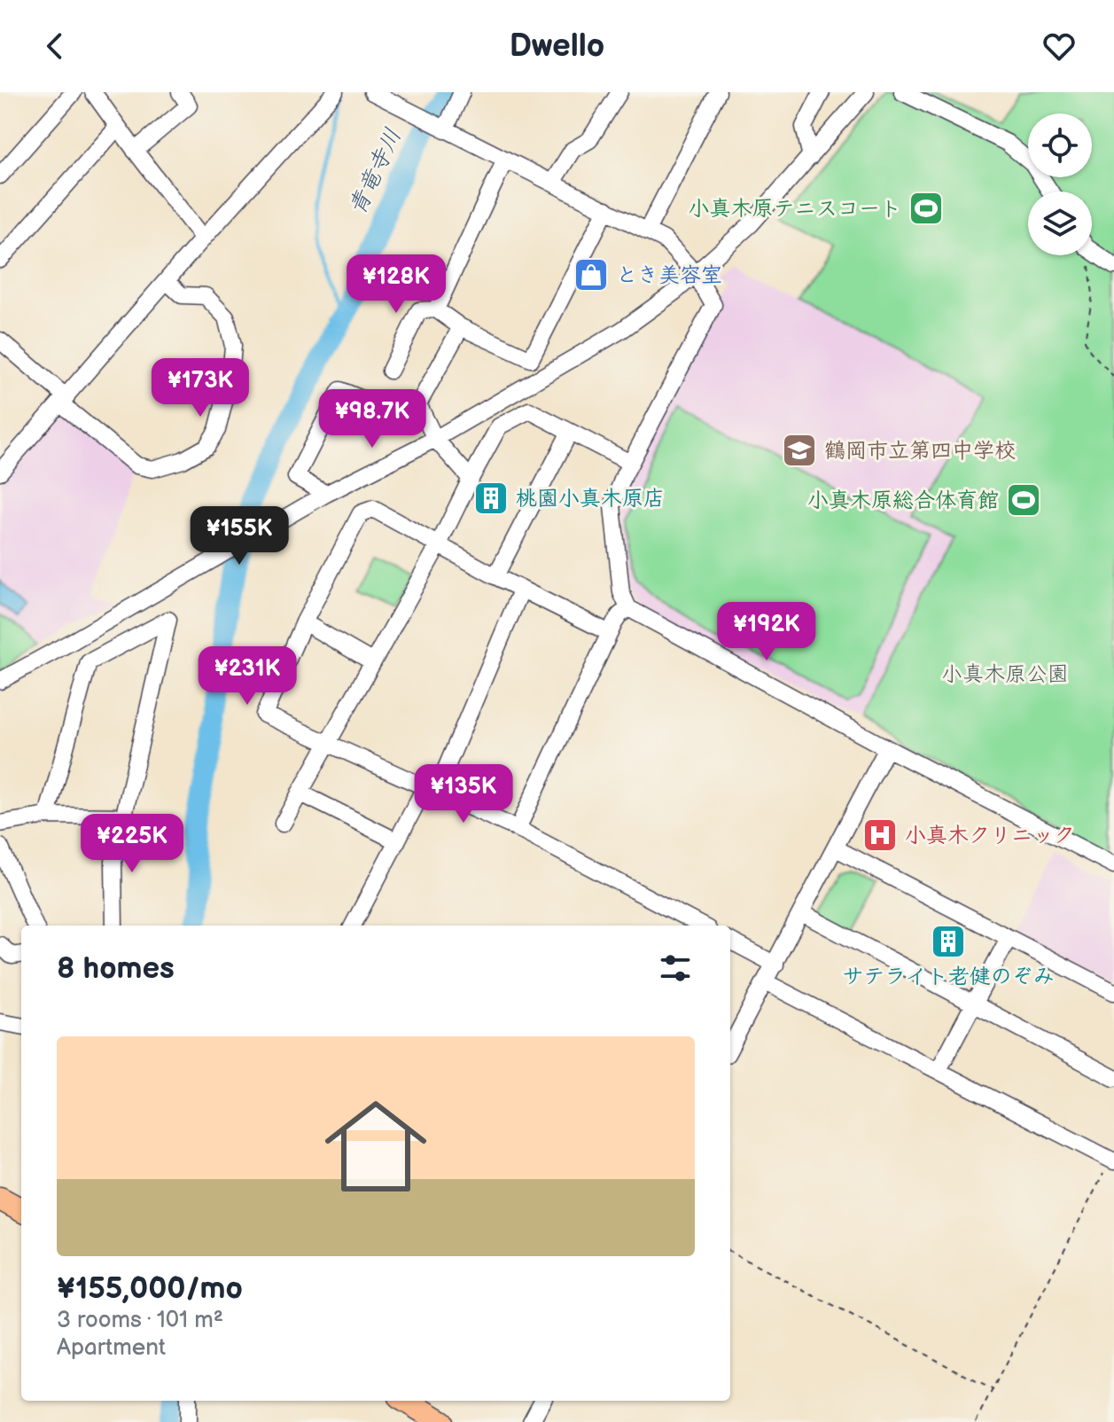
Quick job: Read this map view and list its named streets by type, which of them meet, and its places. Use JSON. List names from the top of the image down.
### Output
{
  "water": ["青竜寺川"],
  "parks": ["小真木原公園"],
  "places": {
    "sports": ["小真木原テニスコート", "小真木原総合体育館"],
    "shop": ["とき美容室"],
    "school or university": ["鶴岡市立第四中学校"],
    "building": ["桃園小真木原店", "サテライト老健のぞみ"],
    "hospital": ["小真木クリニック"]
  },
  "page": {
    "header": "Dwello",
    "price": [
      "¥128K",
      "¥173K",
      "¥98.7K",
      "¥155K",
      "¥192K",
      "¥231K",
      "¥135K",
      "¥225K"
    ],
    "heading": "8 homes",
    "list": [
      {
        "name": "¥155,000/mo",
        "note": "3 rooms · 101 m² · Apartment"
      }
    ]
  }
}
